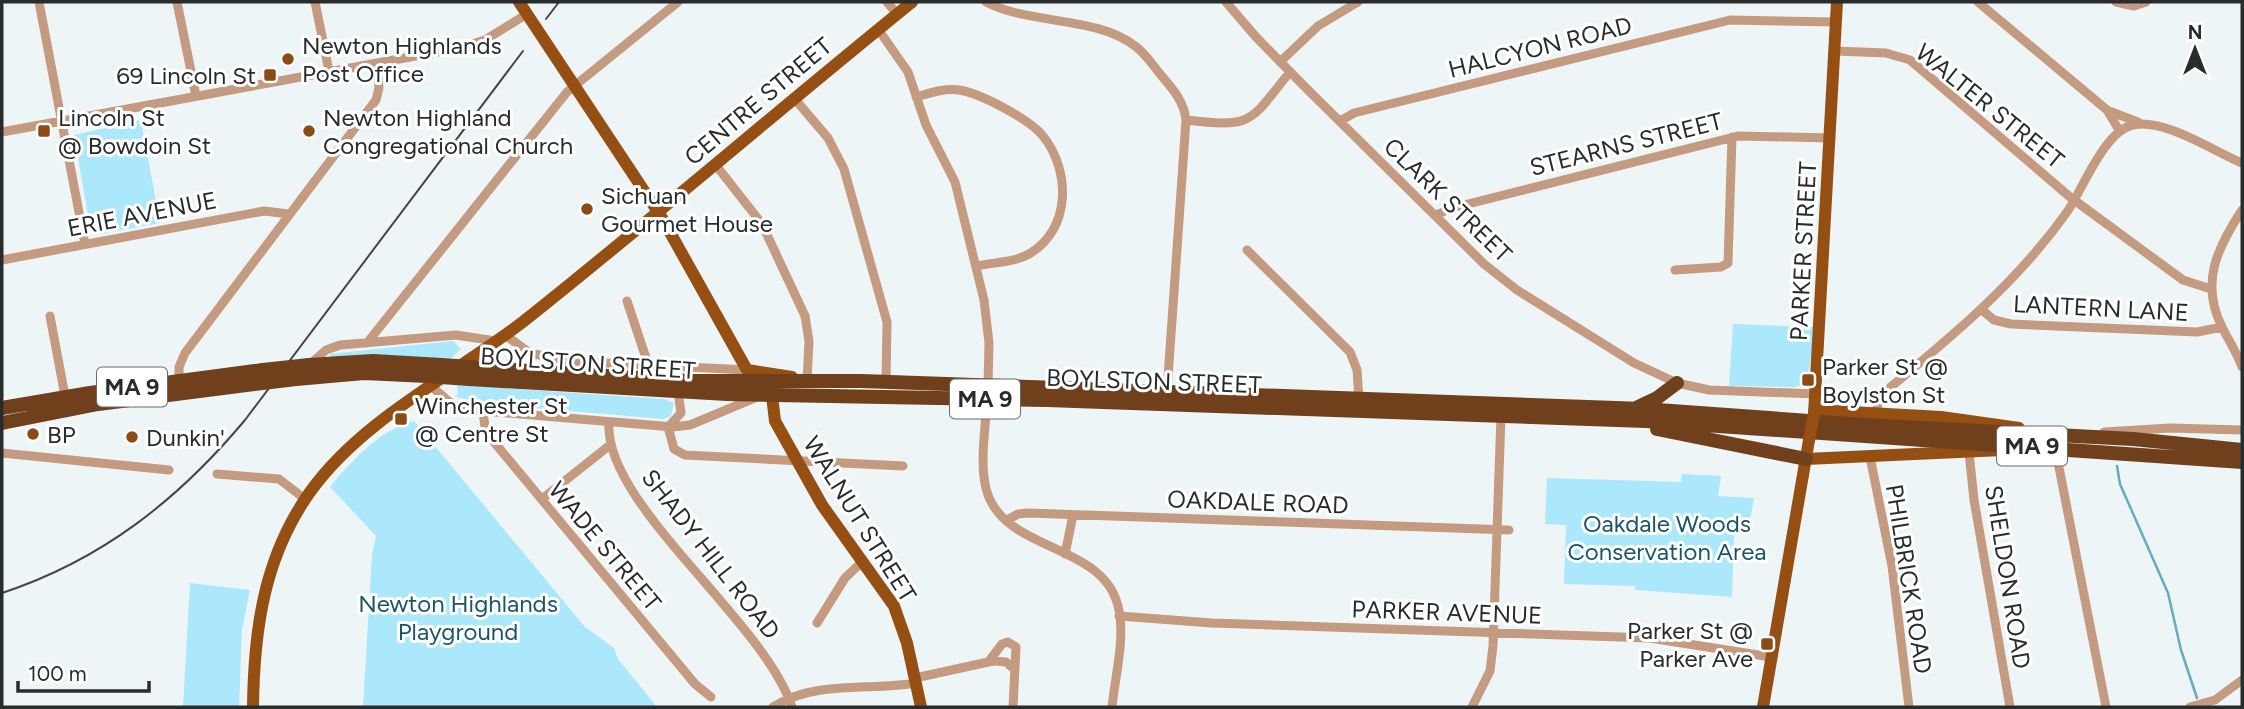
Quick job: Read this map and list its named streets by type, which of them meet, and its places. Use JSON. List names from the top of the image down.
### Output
{
  "streets": {
    "highway": ["BOYLSTON STREET", "MA 9"],
    "main road": ["CENTRE STREET", "PARKER STREET", "WALNUT STREET"],
    "street": [
      "HALCYON ROAD",
      "WALTER STREET",
      "STEARNS STREET",
      "CLARK STREET",
      "ERIE AVENUE",
      "LANTERN LANE",
      "OAKDALE ROAD",
      "WADE STREET",
      "SHADY HILL ROAD",
      "SHELDON ROAD",
      "PHILBRICK ROAD",
      "PARKER AVENUE"
    ]
  },
  "crossings": [
    ["HALCYON ROAD", "CLARK STREET"],
    ["HALCYON ROAD", "PARKER STREET"],
    ["CENTRE STREET", "BOYLSTON STREET"],
    ["WALTER STREET", "PARKER STREET"],
    ["STEARNS STREET", "CLARK STREET"],
    ["STEARNS STREET", "PARKER STREET"],
    ["PARKER STREET", "BOYLSTON STREET"],
    ["PARKER STREET", "PARKER AVENUE"],
    ["BOYLSTON STREET", "WALNUT STREET"],
    ["BOYLSTON STREET", "SHELDON ROAD"],
    ["BOYLSTON STREET", "PHILBRICK ROAD"]
  ],
  "parks": ["Oakdale Woods Conservation Area", "Newton Highlands Playground"],
  "places": {
    "other": [
      "Newton Highlands Post Office",
      "Newton Highland Congregational Church",
      "Sichuan Gourmet House",
      "BP",
      "Dunkin'"
    ],
    "transit": [
      "69 Lincoln St",
      "Lincoln St @ Bowdoin St",
      "Parker St @ Boylston St",
      "Winchester St @ Centre St",
      "Parker St @ Parker Ave"
    ]
  },
  "scale_bar": "100 m",
  "north": "top"
}
